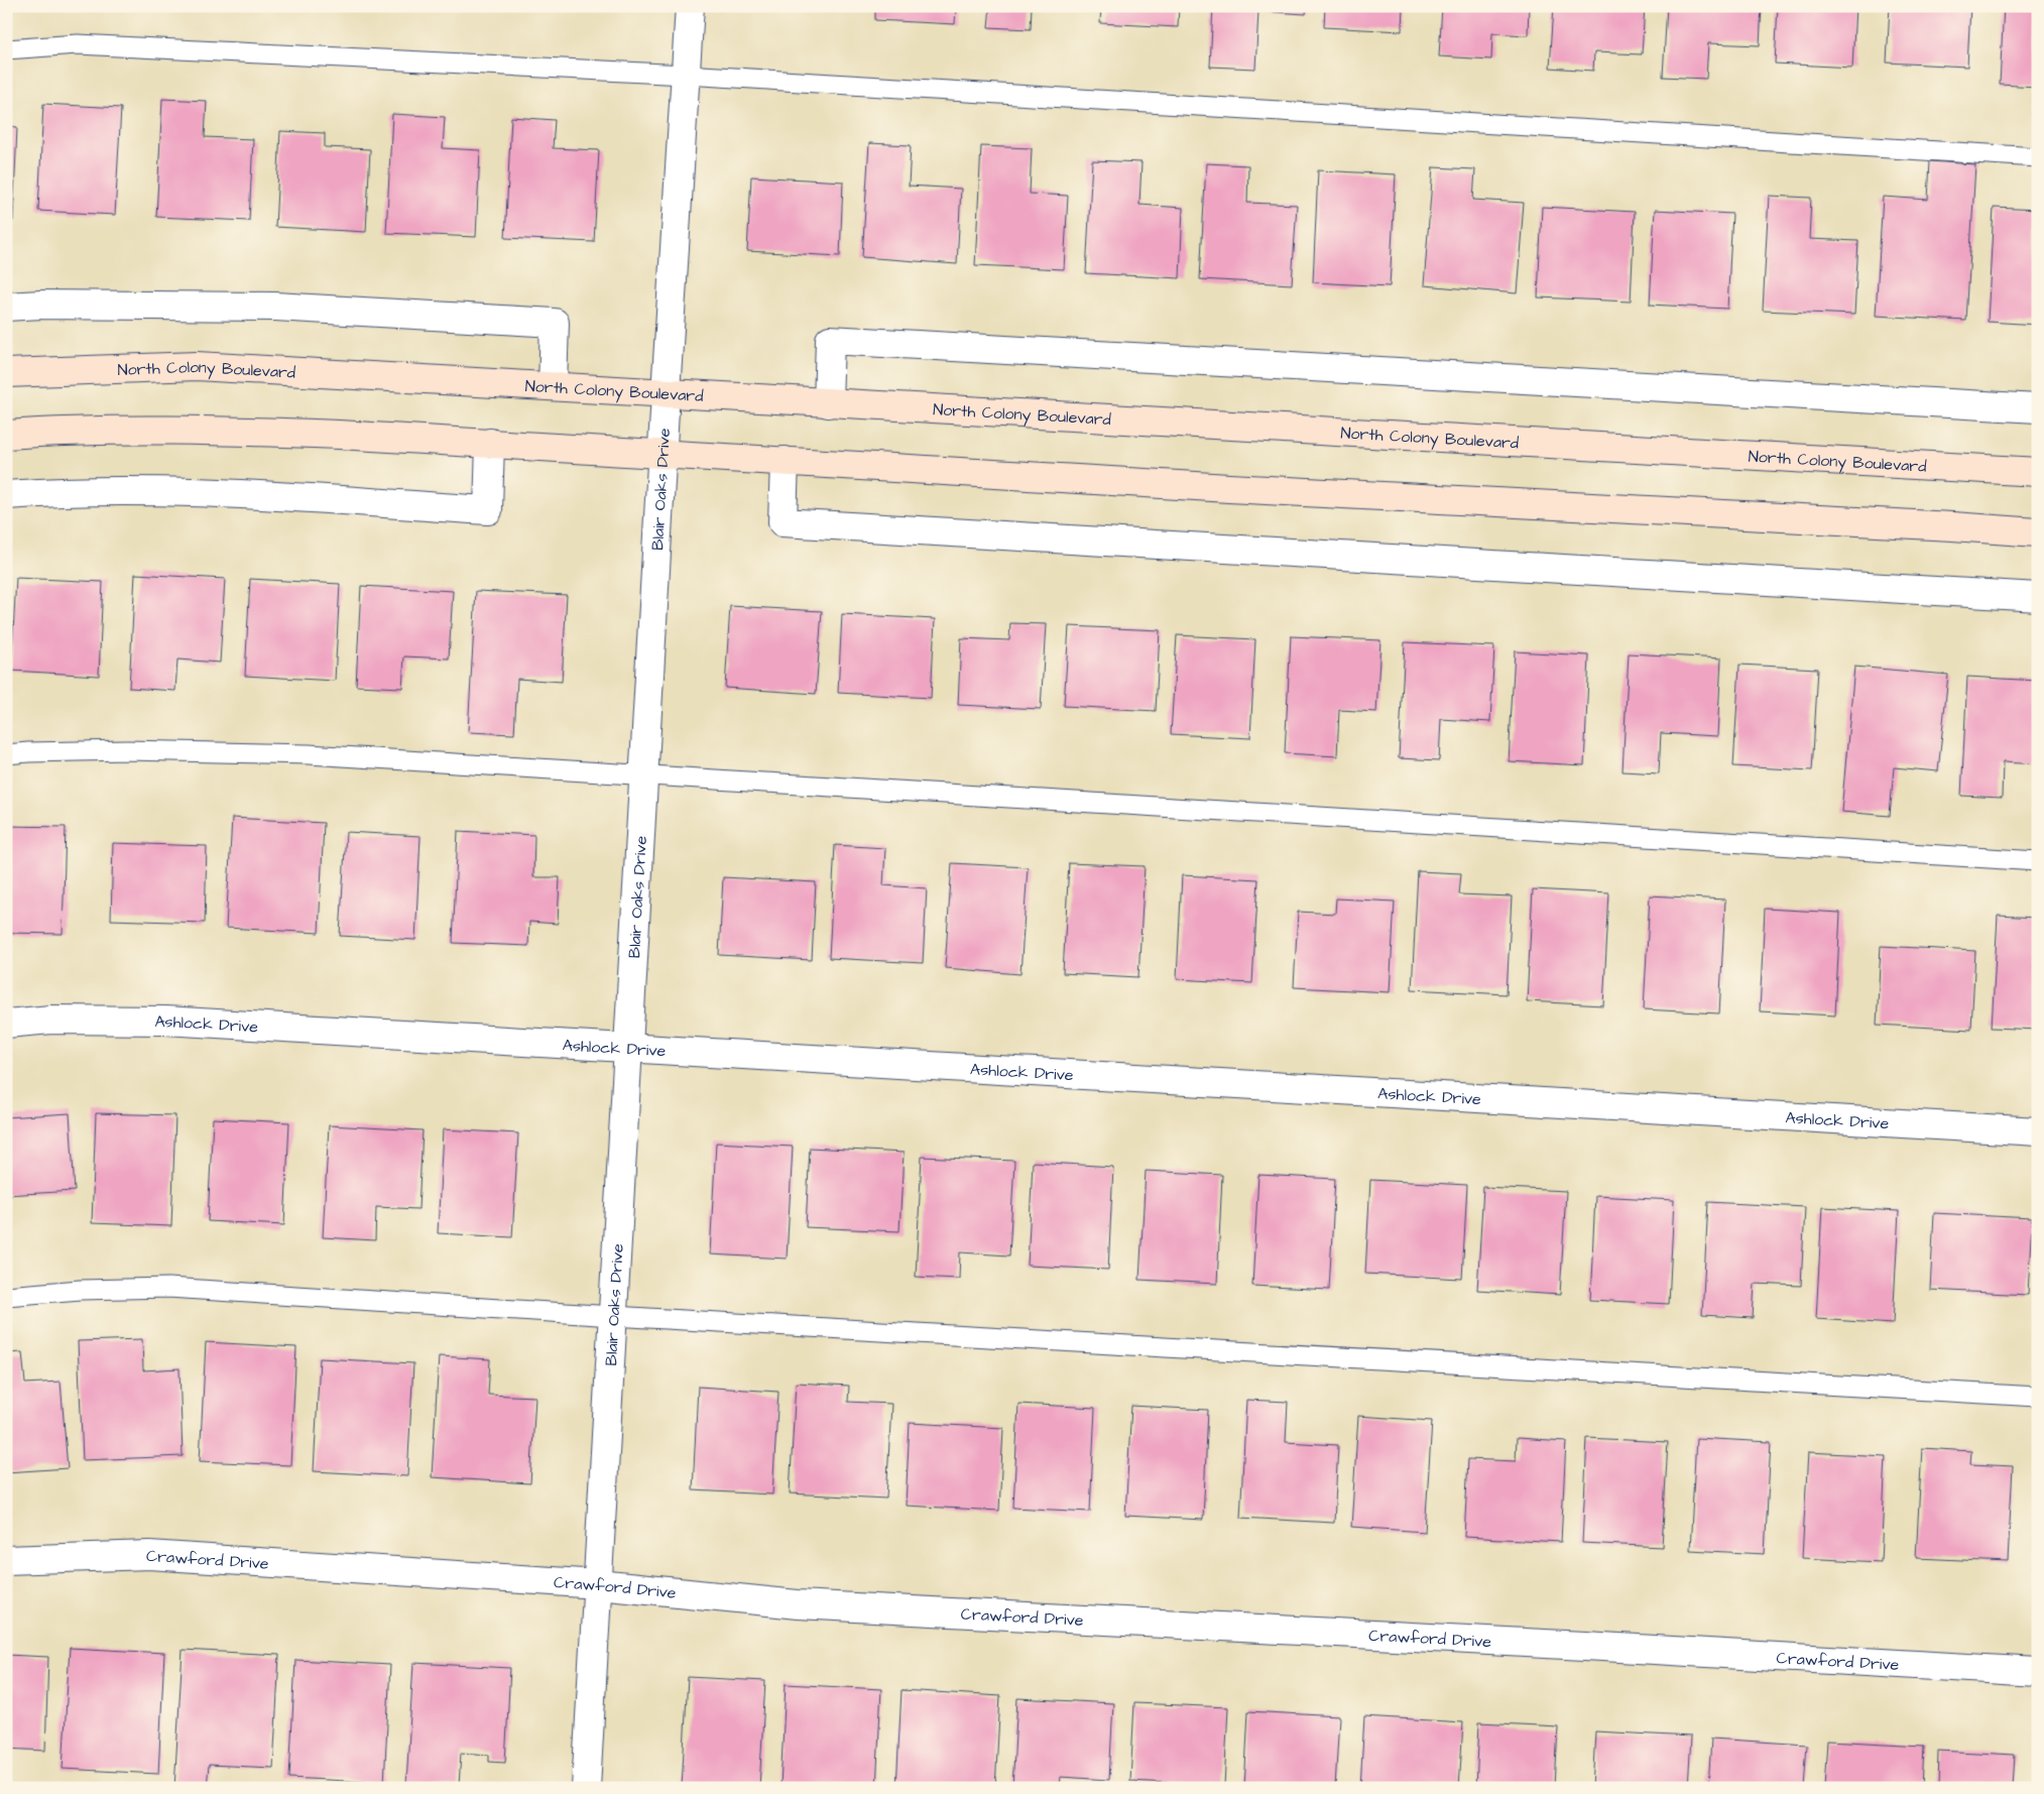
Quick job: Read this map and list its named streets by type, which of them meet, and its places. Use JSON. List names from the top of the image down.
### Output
{
  "streets": {
    "main road": ["North Colony Boulevard"],
    "street": ["Blair Oaks Drive", "Ashlock Drive", "Crawford Drive"]
  },
  "crossings": [
    ["North Colony Boulevard", "Blair Oaks Drive"],
    ["Blair Oaks Drive", "Ashlock Drive"],
    ["Blair Oaks Drive", "Crawford Drive"]
  ]
}
